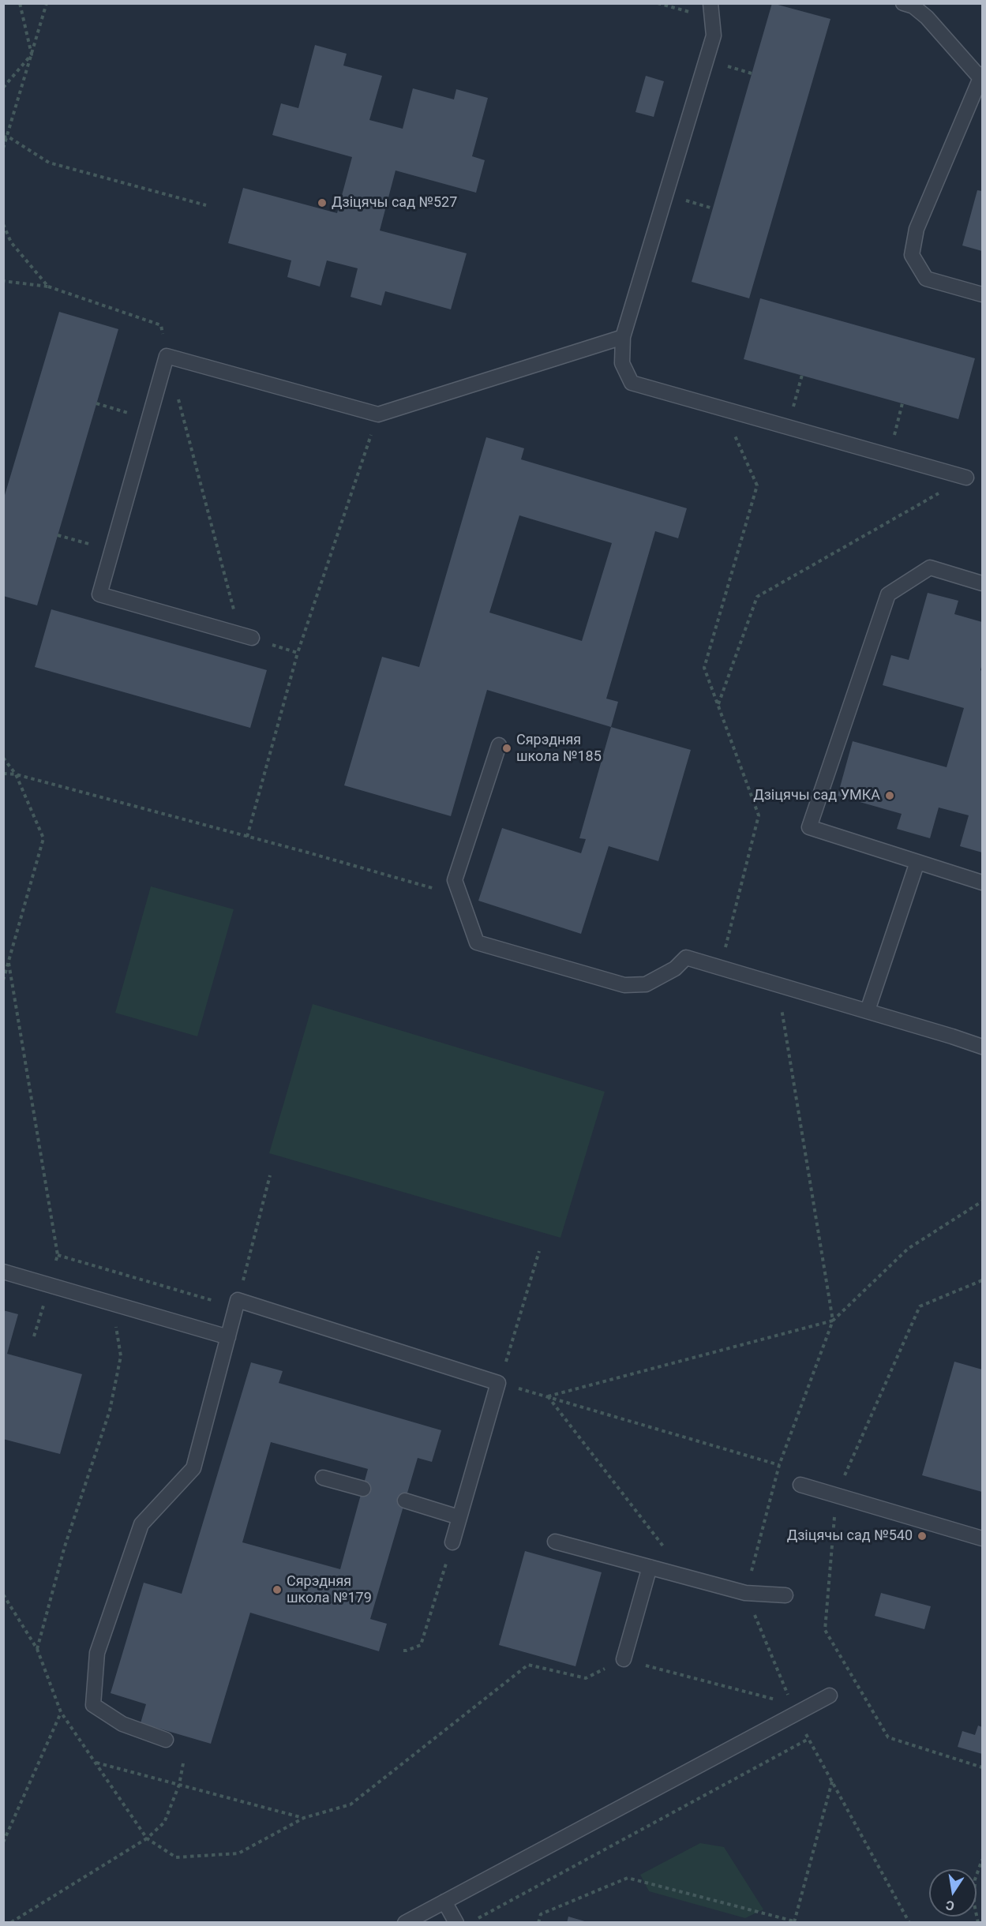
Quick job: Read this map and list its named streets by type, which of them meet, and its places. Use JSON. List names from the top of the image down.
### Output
{
  "places": [
    "Дзіцячы сад №527",
    "Сярэдняя школа №185",
    "Дзіцячы сад УМКА",
    "Дзіцячы сад №540",
    "Сярэдняя школа №179"
  ],
  "north": "bottom"
}
